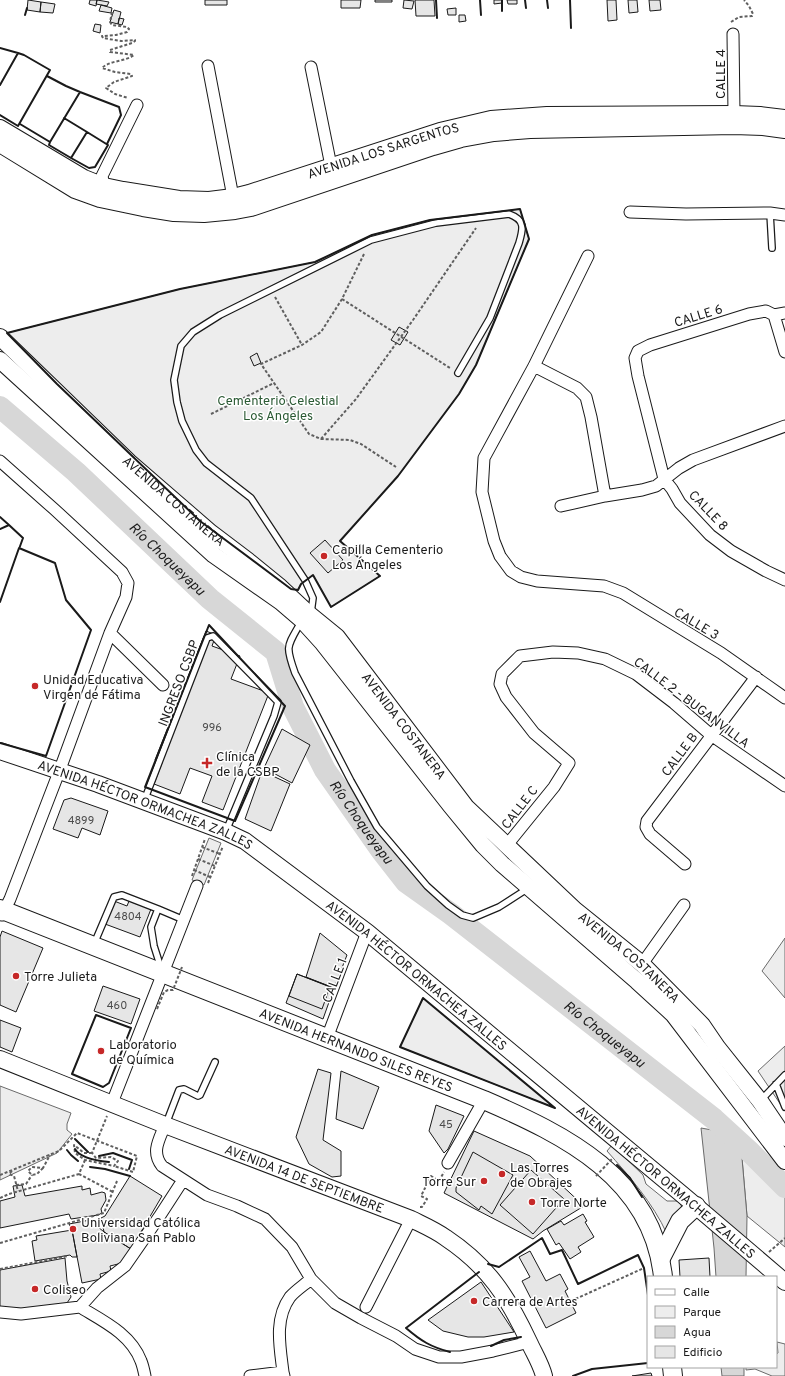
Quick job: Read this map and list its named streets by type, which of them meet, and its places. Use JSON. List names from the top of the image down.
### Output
{
  "streets": {
    "main road": [
      "AVENIDA LOS SARGENTOS",
      "AVENIDA COSTANERA",
      "AVENIDA HÉCTOR ORMACHEA ZALLES",
      "AVENIDA HERNANDO SILES REYES",
      "AVENIDA 14 DE SEPTIEMBRE"
    ],
    "street": [
      "CALLE 4",
      "CALLE 6",
      "CALLE 8",
      "CALLE 3",
      "CALLE 2 - BUGANVILLA",
      "CALLE B",
      "CALLE C",
      "CALLE 1"
    ],
    "lane": ["INGRESO CSBP"]
  },
  "crossings": [
    ["CALLE 4", "AVENIDA LOS SARGENTOS"],
    ["CALLE 6", "CALLE 8"],
    ["AVENIDA COSTANERA", "CALLE C"],
    ["CALLE 3", "CALLE B"],
    ["INGRESO CSBP", "AVENIDA HÉCTOR ORMACHEA ZALLES"],
    ["CALLE 2 - BUGANVILLA", "CALLE B"],
    ["CALLE 2 - BUGANVILLA", "CALLE C"],
    ["AVENIDA HÉCTOR ORMACHEA ZALLES", "CALLE 1"],
    ["CALLE 1", "AVENIDA HERNANDO SILES REYES"]
  ],
  "water": ["Río Choqueyapu"],
  "parks": ["Cementerio Celestial Los Ángeles"],
  "places": {
    "other": [
      "Capilla Cementerio Los Ángeles",
      "Unidad Educativa Virgen de Fátima",
      "Torre Julieta",
      "Laboratorio de Química",
      "Las Torres de Obrajes",
      "Torre Sur",
      "Torre Norte",
      "Universidad Católica Boliviana San Pablo",
      "Coliseo",
      "Carrera de Artes"
    ],
    "health": ["Clínica de la CSBP"]
  },
  "house_numbers": [
    "996",
    "4899",
    "4804",
    "460",
    "45"
  ],
  "legend": [
    "Calle",
    "Parque",
    "Agua",
    "Edificio"
  ]
}
